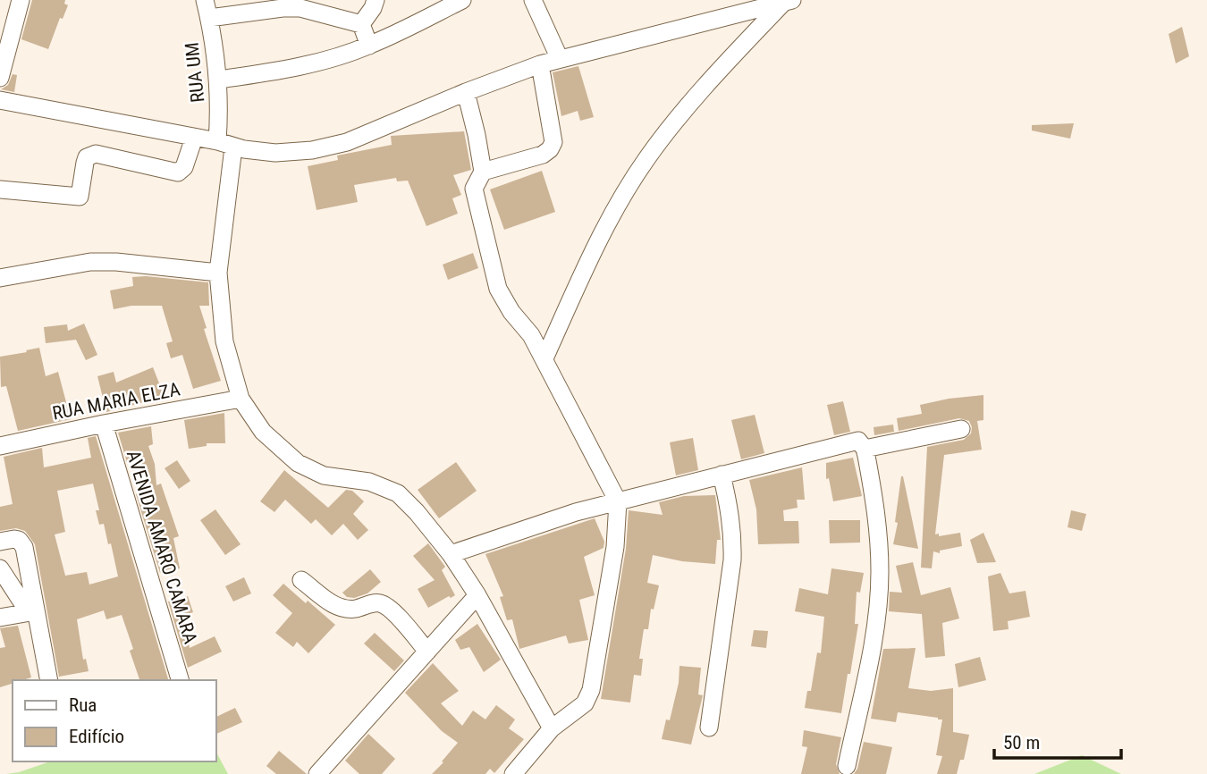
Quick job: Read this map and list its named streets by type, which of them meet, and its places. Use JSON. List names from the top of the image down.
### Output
{
  "streets": {
    "street": ["RUA UM", "RUA MARIA ELZA", "AVENIDA AMARO CAMARA"]
  },
  "crossings": [
    ["RUA UM", "RUA MARIA ELZA"],
    ["RUA MARIA ELZA", "AVENIDA AMARO CAMARA"]
  ],
  "legend": ["Rua", "Edifício"],
  "scale_bar": "50 m"
}
